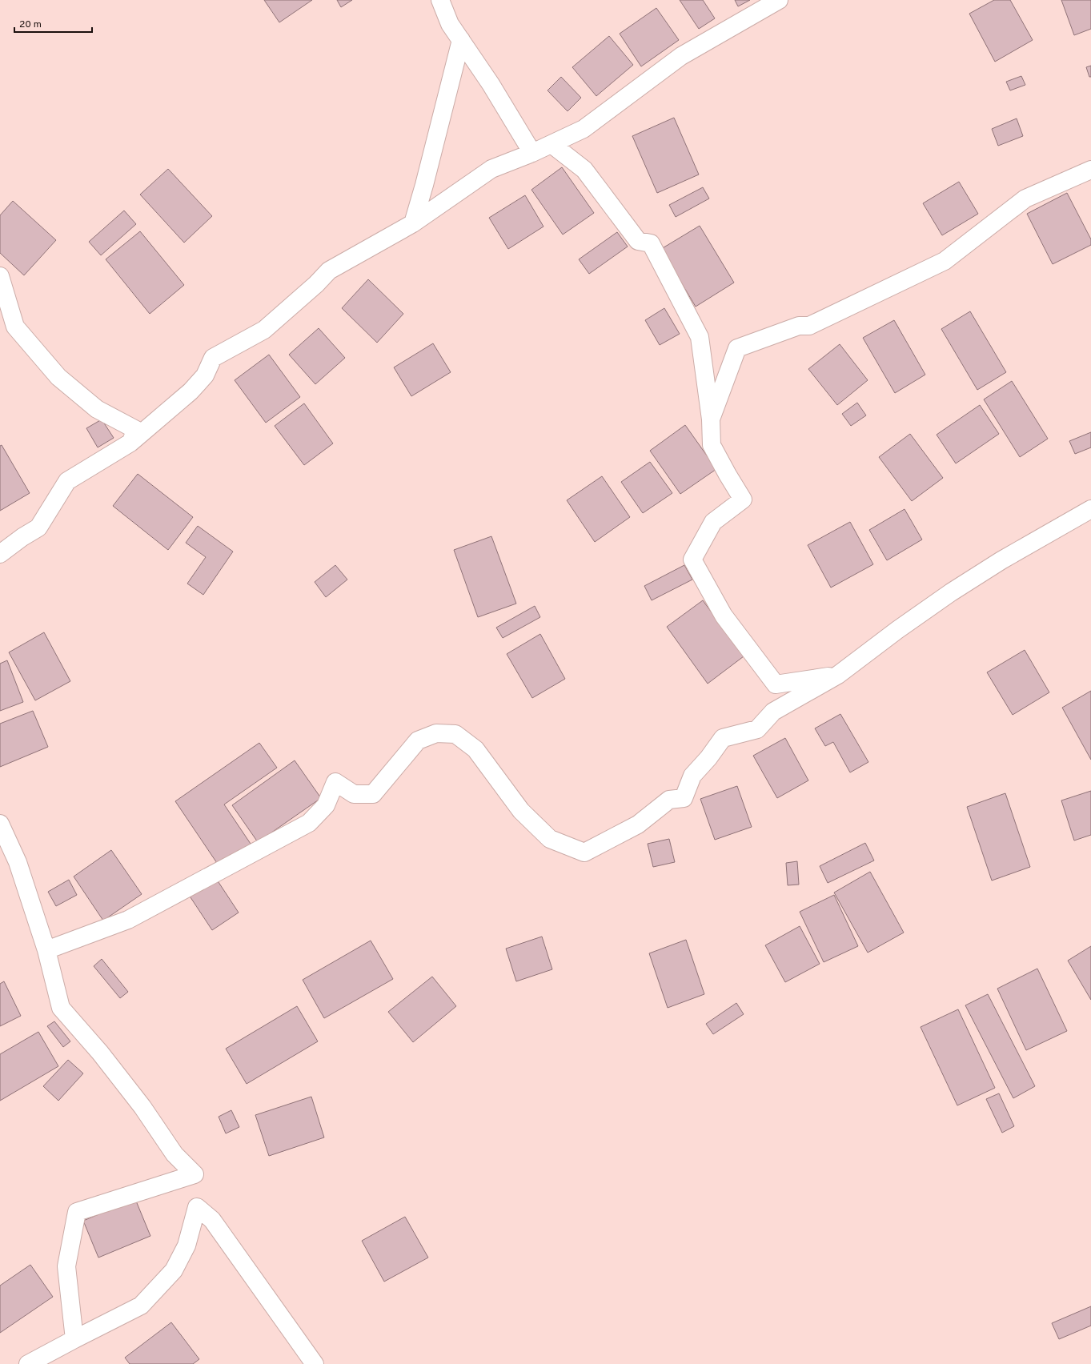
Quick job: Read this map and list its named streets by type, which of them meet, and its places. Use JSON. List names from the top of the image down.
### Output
{
  "scale_bar": "20 m"
}
